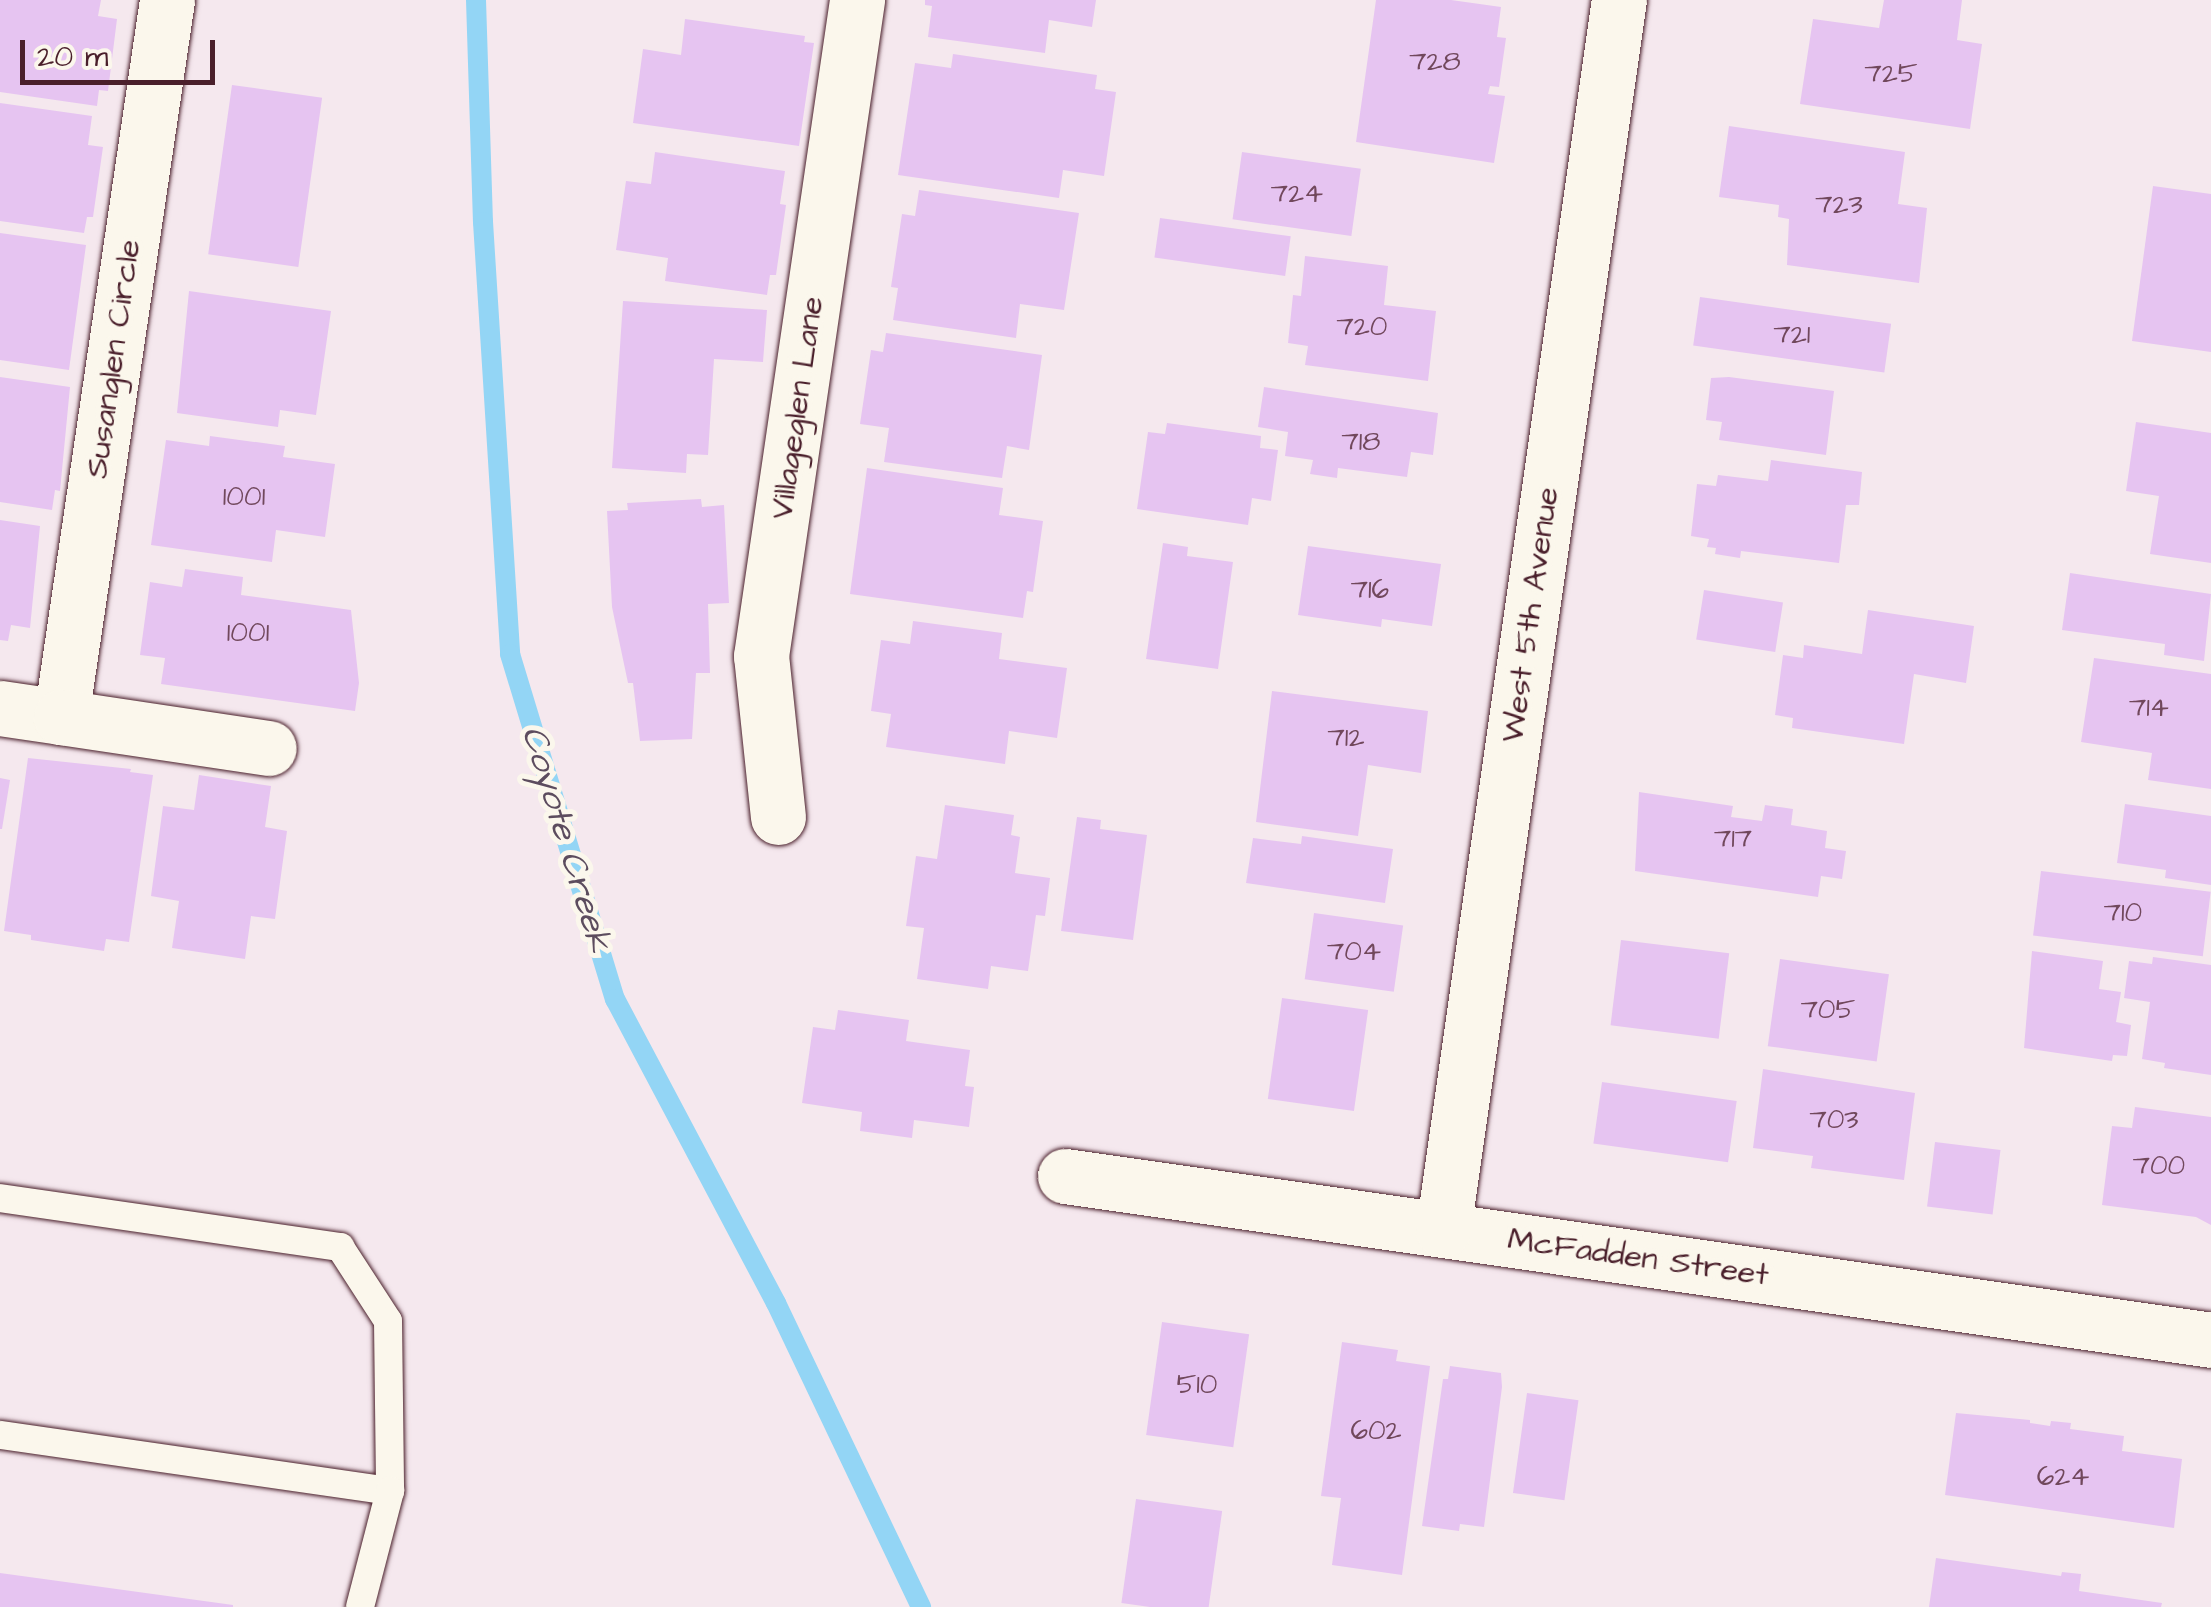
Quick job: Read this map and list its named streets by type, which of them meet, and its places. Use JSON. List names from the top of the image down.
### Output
{
  "streets": {
    "street": [
      "Susanglen Circle",
      "Villageglen Lane",
      "West 5th Avenue",
      "McFadden Street"
    ]
  },
  "crossings": [
    ["West 5th Avenue", "McFadden Street"]
  ],
  "water": ["Coyote Creek"],
  "house_numbers": [
    "728",
    "725",
    "724",
    "723",
    "720",
    "721",
    "718",
    "1001",
    "716",
    "1001",
    "714",
    "712",
    "717",
    "710",
    "704",
    "705",
    "703",
    "700",
    "510",
    "602",
    "624"
  ],
  "scale_bar": "20 m"
}
